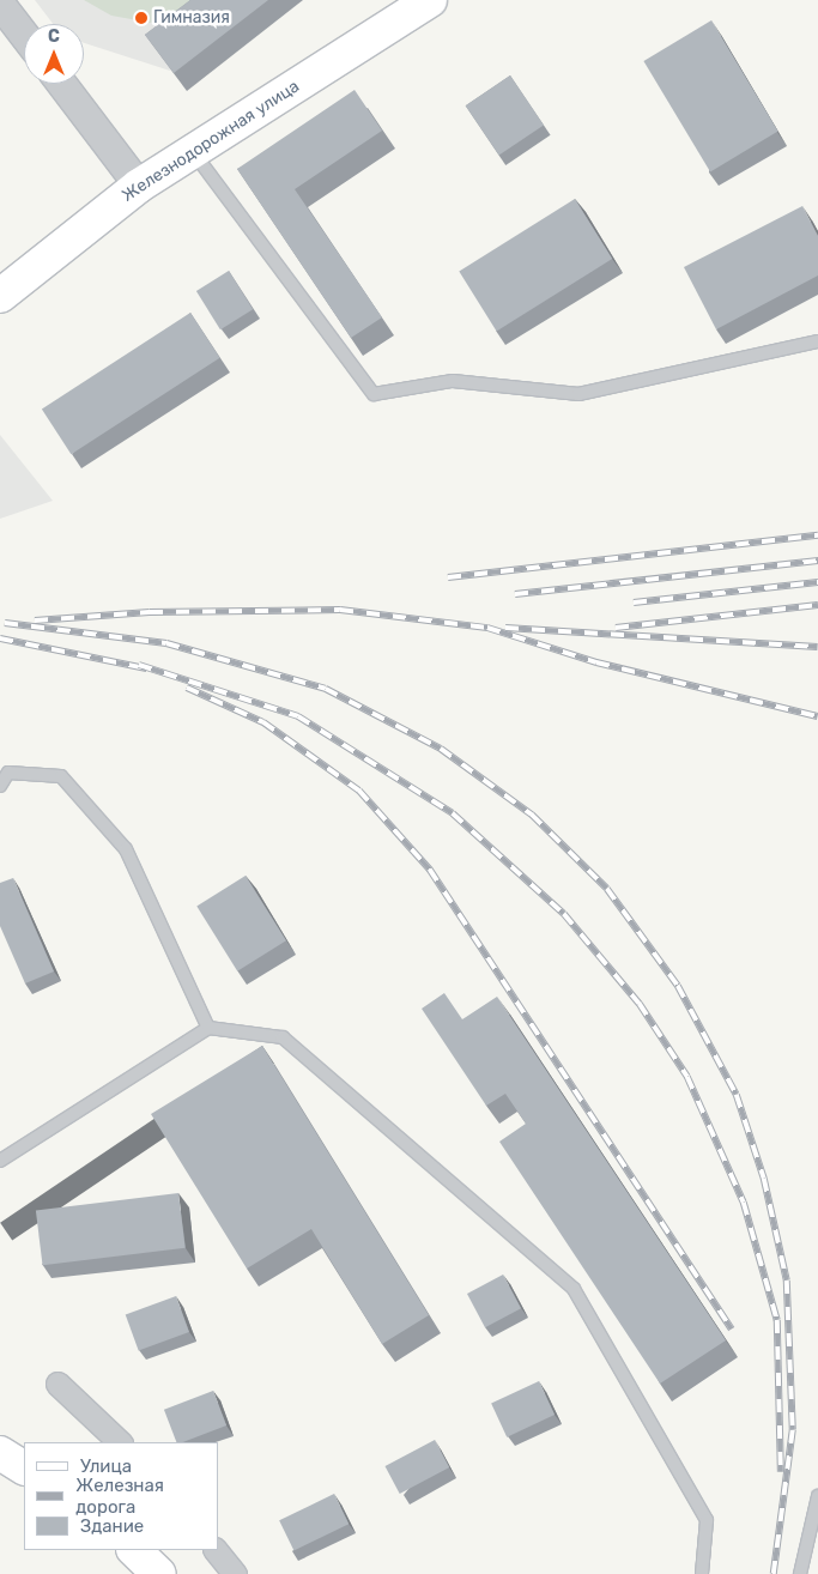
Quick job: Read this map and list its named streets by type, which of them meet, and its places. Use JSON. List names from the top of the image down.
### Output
{
  "streets": {
    "main road": ["Железнодорожная улица"]
  },
  "places": ["Гимназия"],
  "legend": ["Улица", "Железная дорога", "Здание"],
  "north": "top"
}
